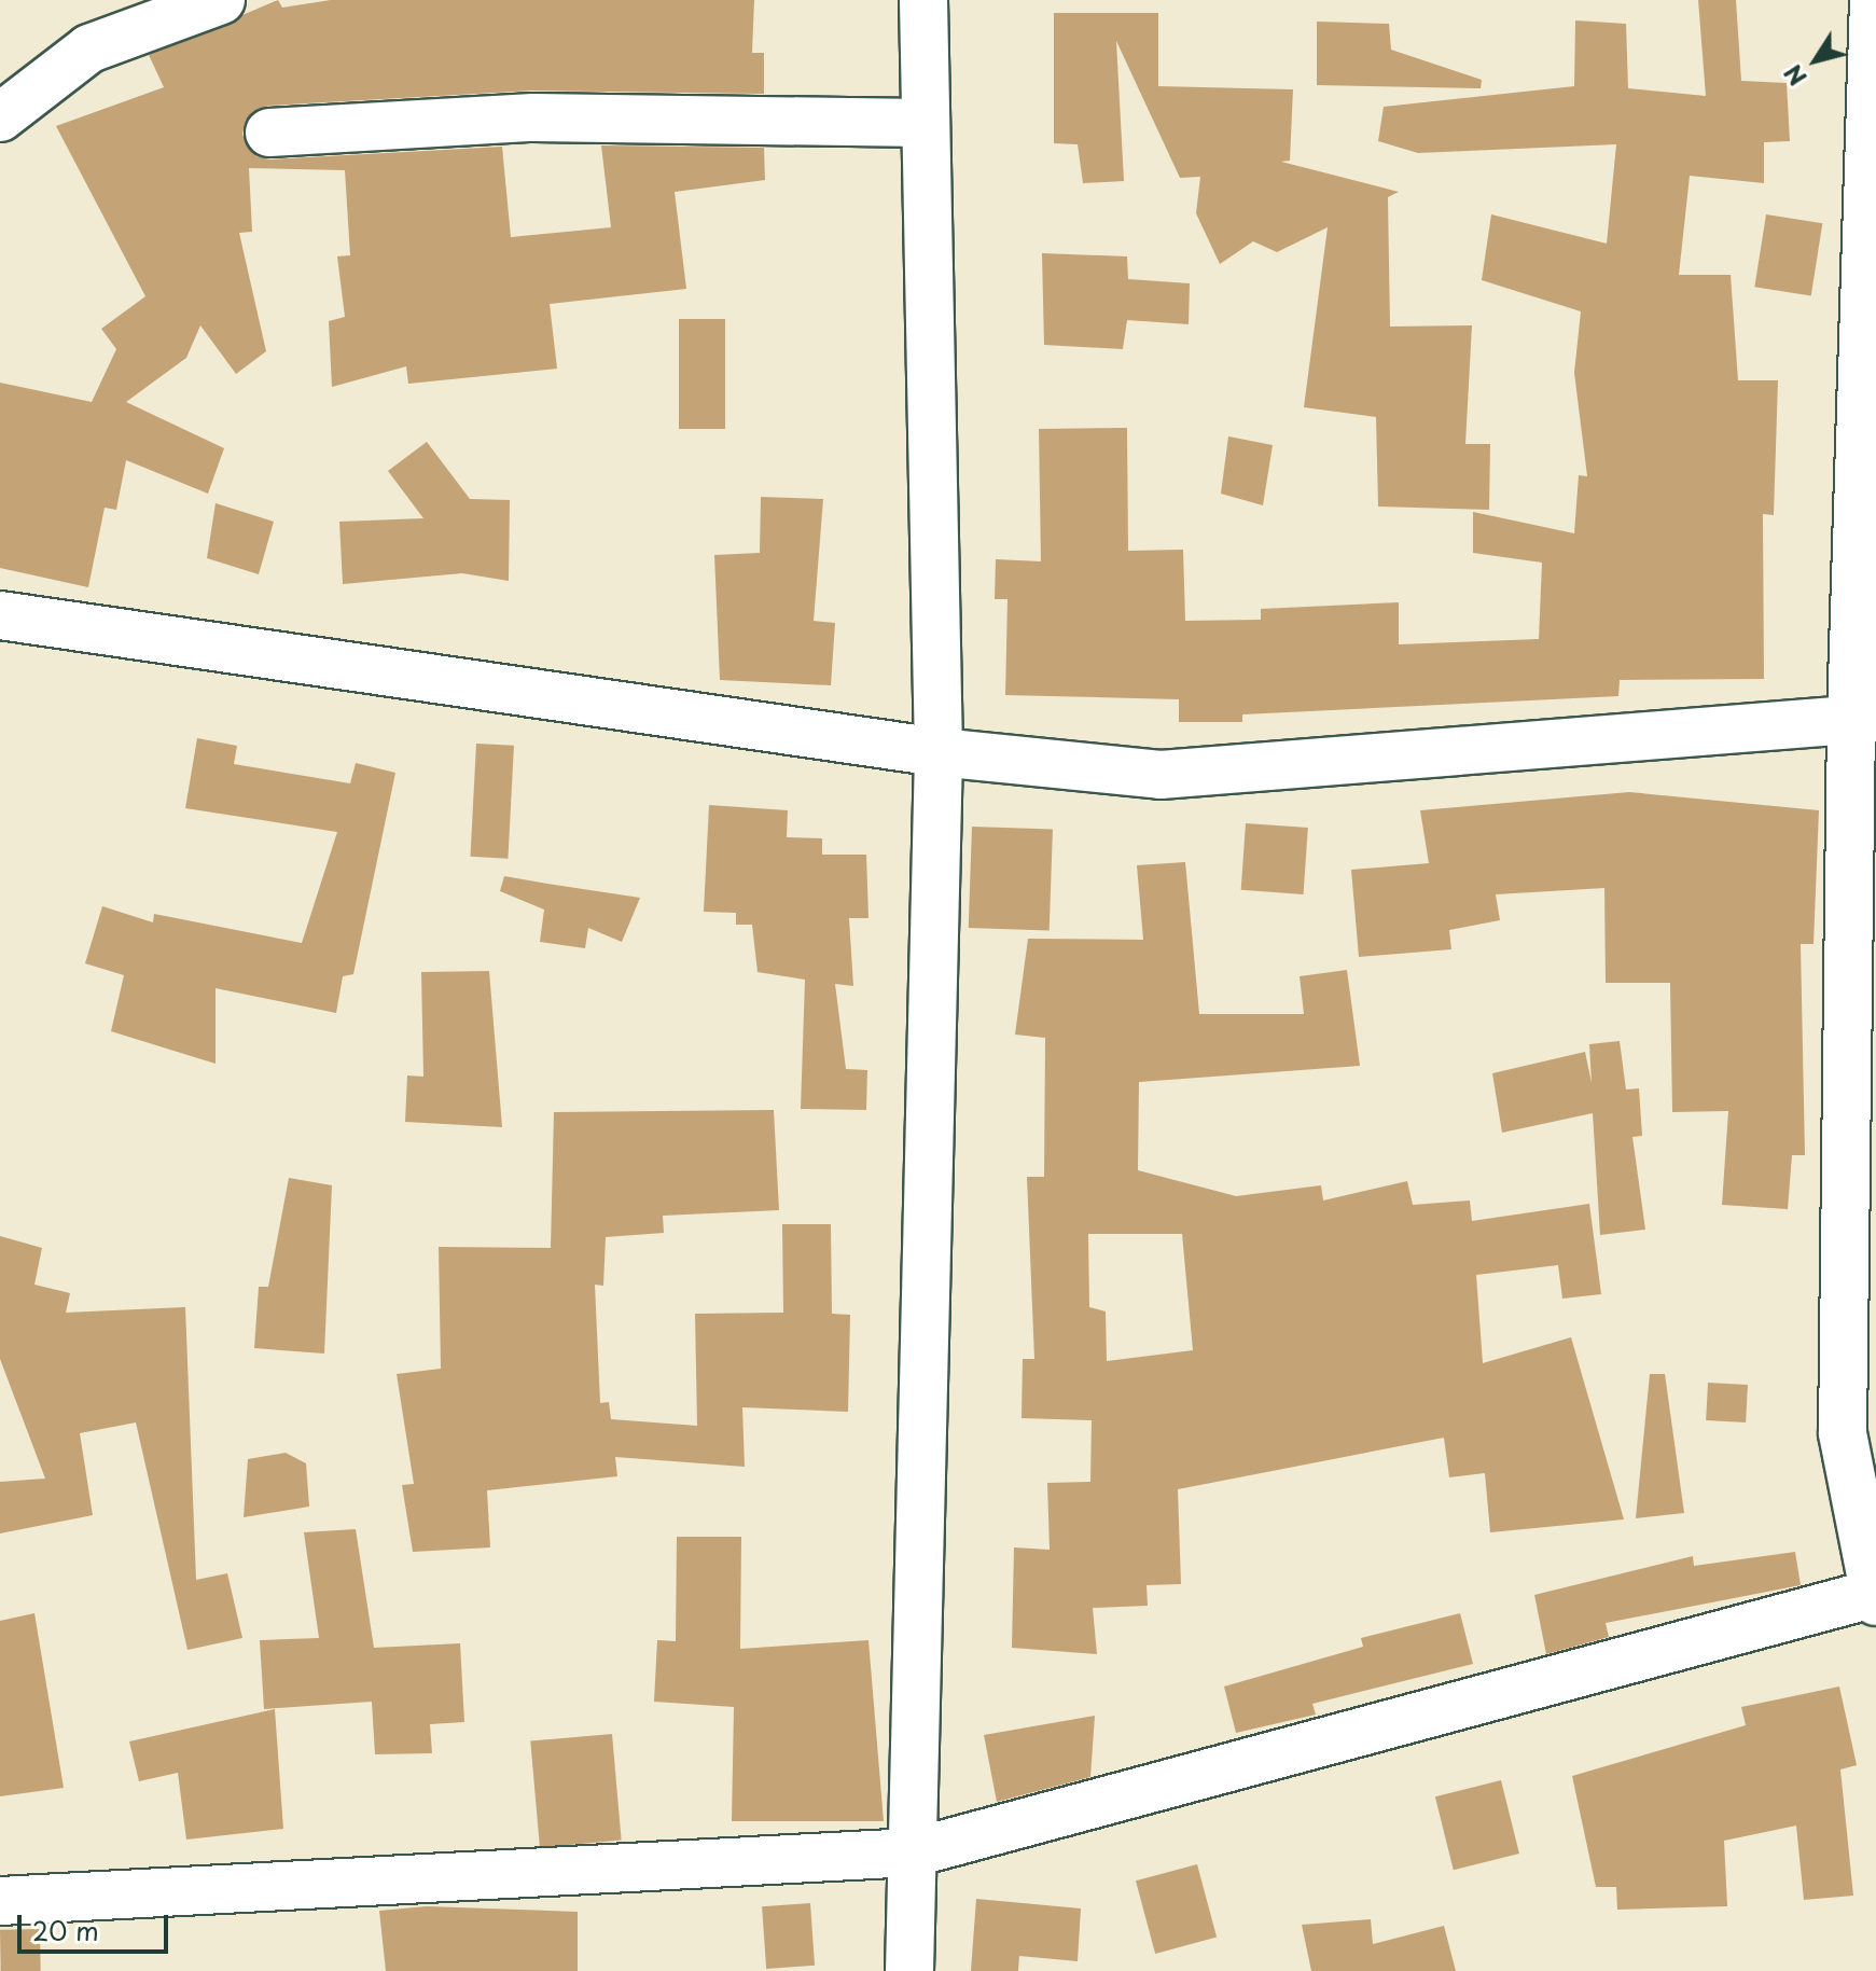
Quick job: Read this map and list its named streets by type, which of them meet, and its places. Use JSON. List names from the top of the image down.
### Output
{
  "scale_bar": "20 m",
  "north": "bottom left"
}
